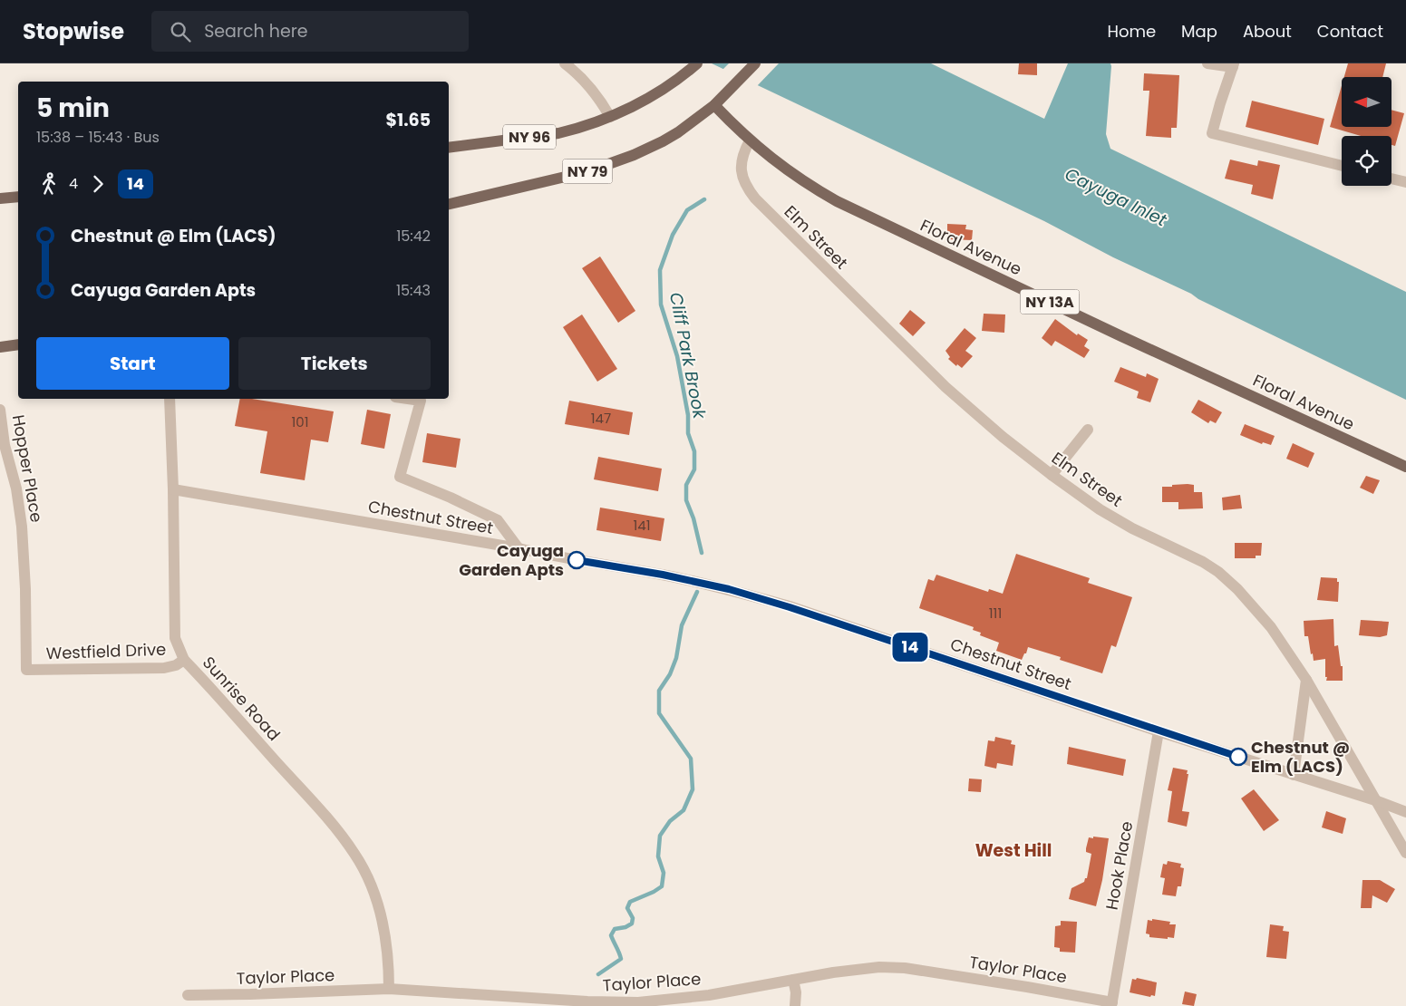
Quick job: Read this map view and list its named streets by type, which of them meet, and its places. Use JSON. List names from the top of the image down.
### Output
{
  "streets": {
    "main road": [
      "NY 96",
      "NY 79",
      "Floral Avenue",
      "NY 13A"
    ],
    "street": [
      "Elm Street",
      "Hopper Place",
      "Chestnut Street",
      "Westfield Drive",
      "Sunrise Road",
      "Hook Place",
      "Taylor Place"
    ]
  },
  "crossings": [
    ["NY 79", "Floral Avenue"],
    ["Elm Street", "Floral Avenue"],
    ["Elm Street", "Chestnut Street"],
    ["Hopper Place", "Westfield Drive"],
    ["Chestnut Street", "Sunrise Road"],
    ["Chestnut Street", "Hook Place"],
    ["Westfield Drive", "Sunrise Road"],
    ["Sunrise Road", "Taylor Place"],
    ["Hook Place", "Taylor Place"]
  ],
  "districts": ["West Hill"],
  "water": ["Cayuga Inlet", "Cliff Park Brook"],
  "places": ["Cayuga Garden Apts", "Chestnut @ Elm (LACS)"],
  "lines": ["bus line 14"],
  "house_numbers": [
    "147",
    "101",
    "141",
    "111"
  ],
  "north": "left",
  "page": {
    "header": "Stopwise",
    "search": "Search here",
    "nav": [
      "Home",
      "Map",
      "About",
      "Contact"
    ],
    "on_map": "14",
    "heading": ["5 min", "15:38 – 15:43 · Bus", "$1.65"],
    "legs": ["4", "14"],
    "list": [
      {
        "name": "Chestnut @ Elm (LACS)",
        "value": "15:42"
      },
      {
        "name": "Cayuga Garden Apts",
        "value": "15:43"
      }
    ],
    "buttons": ["Start", "Tickets"]
  }
}
